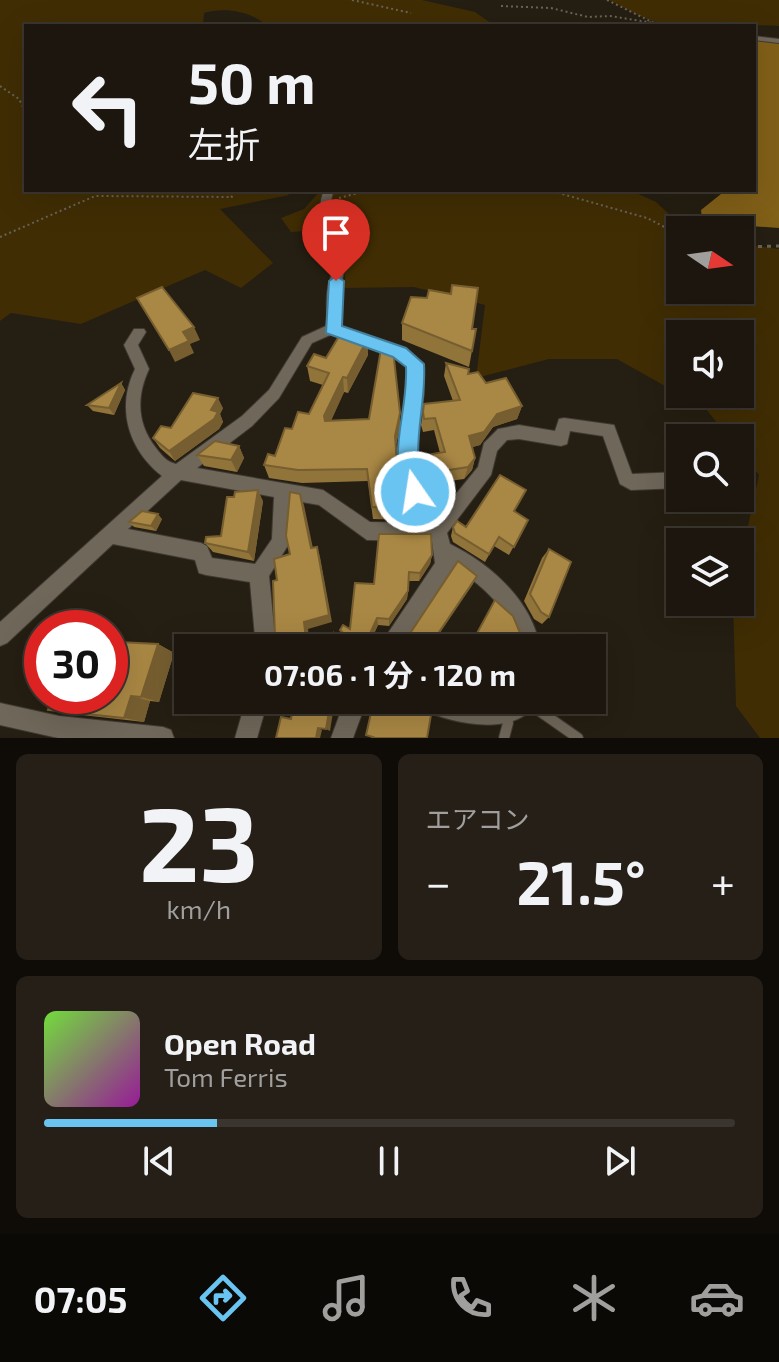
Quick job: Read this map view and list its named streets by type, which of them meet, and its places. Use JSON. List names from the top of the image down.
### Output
{
  "north": "right",
  "page": {
    "turn": ["50 m", "左折"],
    "limit": "30",
    "trip": "07:06 · 1 分 · 120 m",
    "tile": [
      ["23", "km/h"],
      "エアコン"
    ],
    "heat": ["−", "21.5°", "+"],
    "song": ["Open Road", "Tom Ferris"],
    "tabs": "07:05"
  }
}
